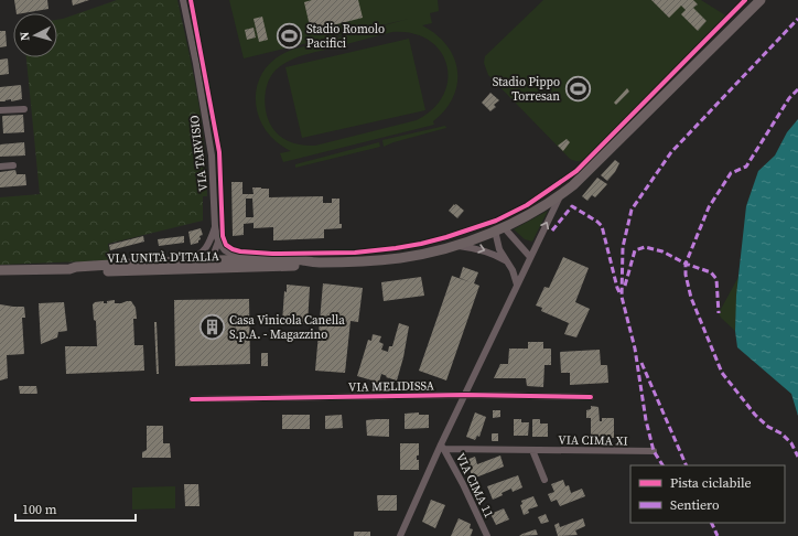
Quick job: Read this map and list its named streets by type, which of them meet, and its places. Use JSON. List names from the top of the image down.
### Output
{
  "streets": {
    "main road": ["VIA UNITÀ D'ITALIA"],
    "street": [
      "VIA TARVISIO",
      "VIA MELIDISSA",
      "VIA CIMA XI",
      "VIA CIMA 11"
    ]
  },
  "crossings": [
    ["VIA CIMA XI", "VIA CIMA 11"]
  ],
  "places": {
    "sports": ["Stadio Romolo Pacifici", "Stadio Pippo Torresan"],
    "building": ["Casa Vinicola Canella S.p.A. - Magazzino"]
  },
  "legend": ["Pista ciclabile", "Sentiero"],
  "scale_bar": "100 m",
  "north": "left"
}
